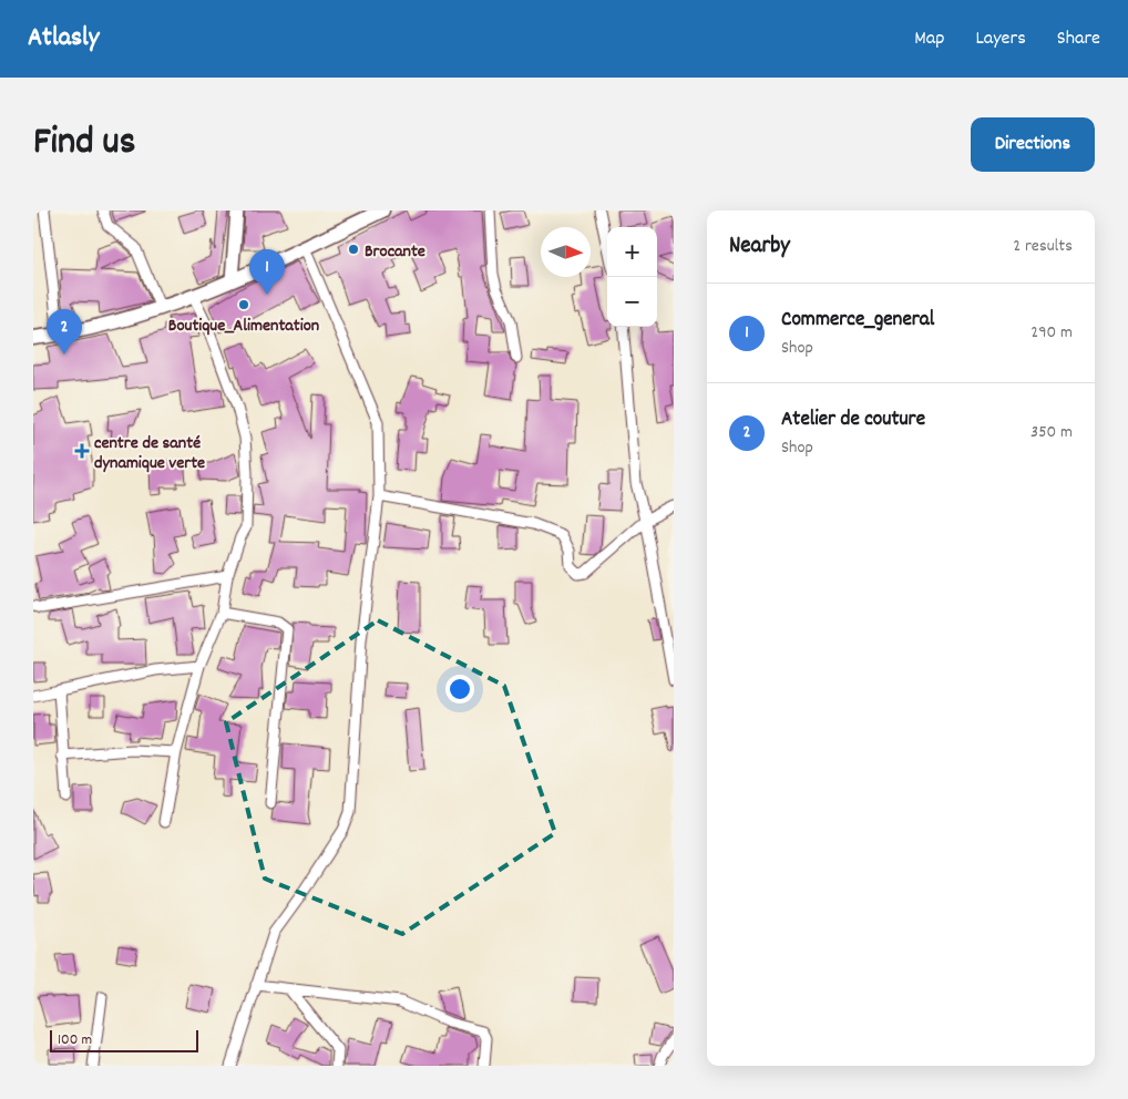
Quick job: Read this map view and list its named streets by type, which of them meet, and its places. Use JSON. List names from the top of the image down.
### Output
{
  "places": {
    "other": ["Brocante", "Boutique_Alimentation"],
    "health": ["centre de santé dynamique verte"]
  },
  "scale_bar": "100 m",
  "north": "right",
  "page": {
    "header": "Atlasly",
    "nav": ["Map", "Layers", "Share"],
    "title": "Find us",
    "buttons": "Directions",
    "heading": ["Nearby", "2 results"],
    "map_buttons": ["+", "−"],
    "pins": ["1", "2"],
    "list": [
      {
        "mark": "1",
        "name": "Commerce_general",
        "note": "Shop",
        "value": "290 m"
      },
      {
        "mark": "2",
        "name": "Atelier de couture",
        "note": "Shop",
        "value": "350 m"
      }
    ],
    "scale": "100 m"
  }
}
